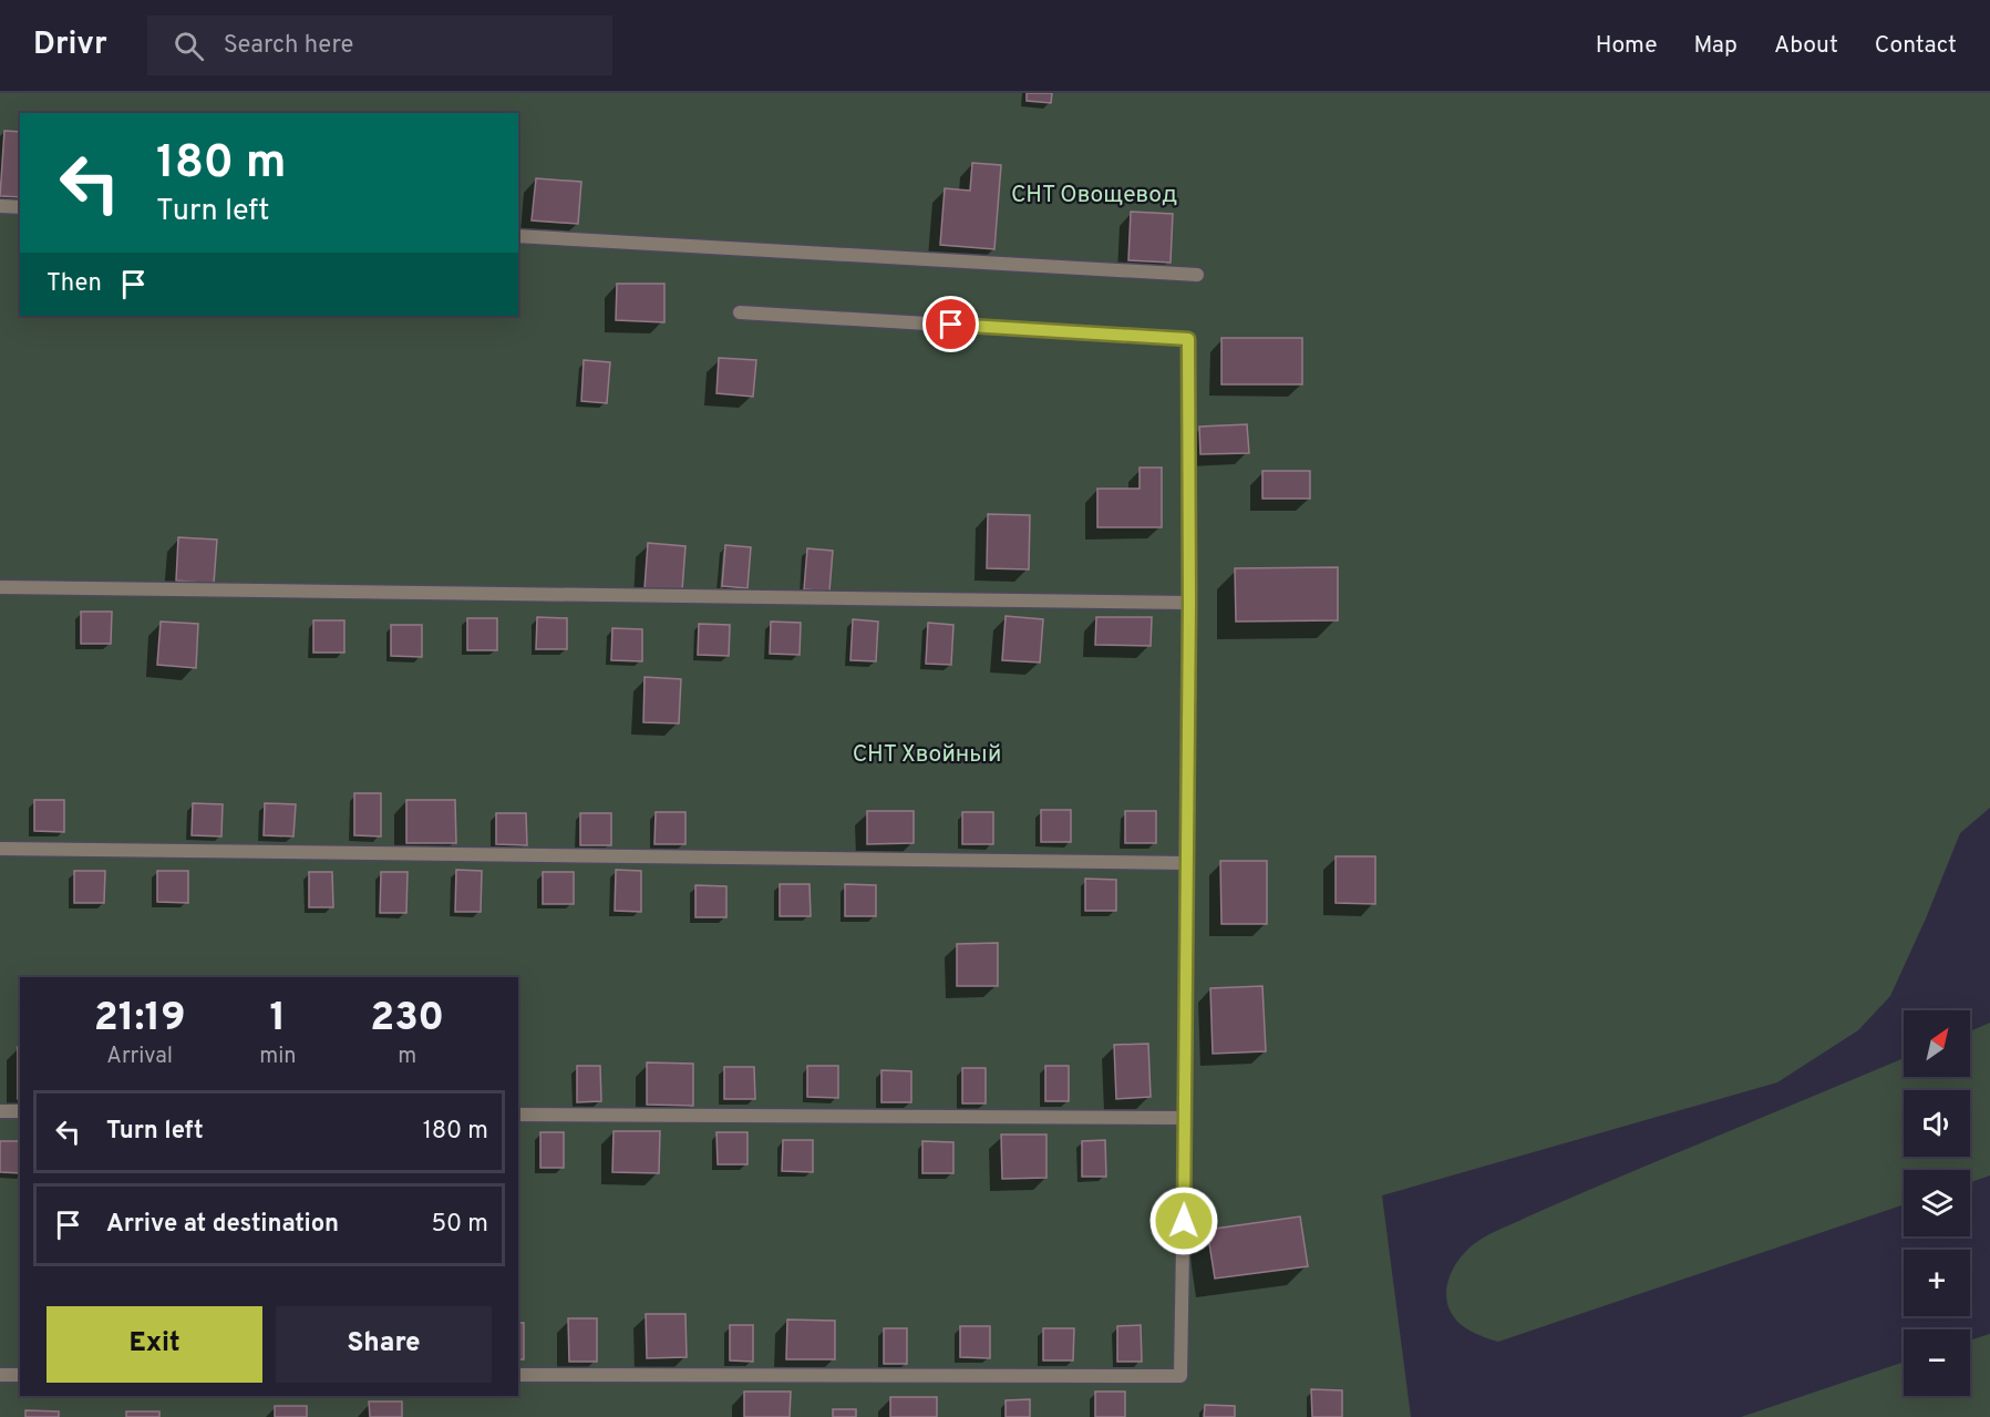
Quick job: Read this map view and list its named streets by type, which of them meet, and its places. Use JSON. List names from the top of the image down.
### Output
{
  "parks": ["СНТ Овощевод", "СНТ Хвойный"],
  "north": "top right",
  "page": {
    "header": "Drivr",
    "search": "Search here",
    "nav": [
      "Home",
      "Map",
      "About",
      "Contact"
    ],
    "turn": ["180 m", "Turn left"],
    "then": "Then",
    "eta": [
      "21:19",
      "Arrival",
      "1",
      "min",
      "230",
      "m"
    ],
    "map_buttons": ["+", "−"],
    "list": [
      {
        "name": "Turn left",
        "value": "180 m"
      },
      {
        "name": "Arrive at destination",
        "value": "50 m"
      }
    ],
    "buttons": ["Exit", "Share"]
  }
}
